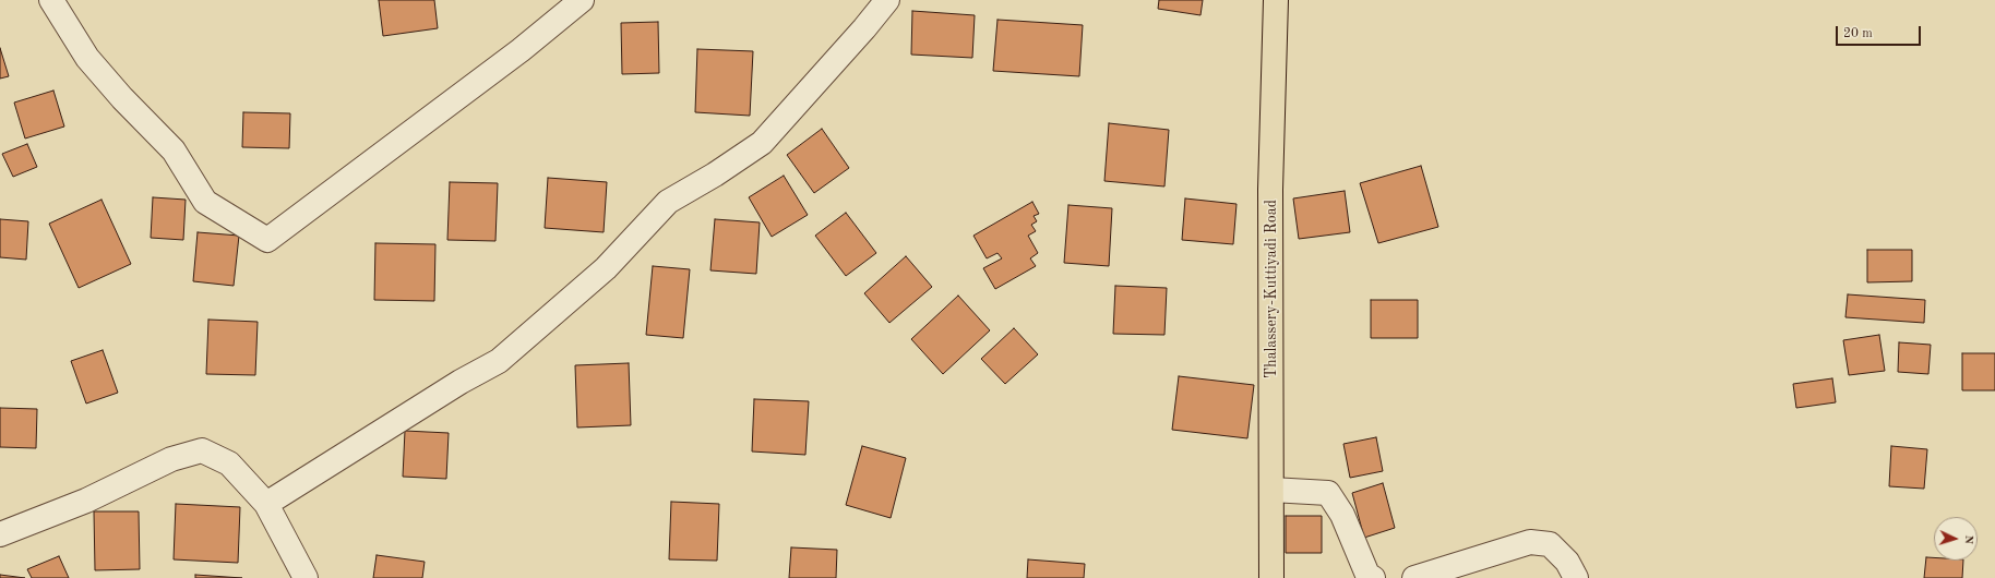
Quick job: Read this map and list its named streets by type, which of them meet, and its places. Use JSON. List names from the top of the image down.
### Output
{
  "streets": {
    "main road": ["Thalassery-Kuttiyadi Road"]
  },
  "scale_bar": "20 m",
  "north": "right"
}
